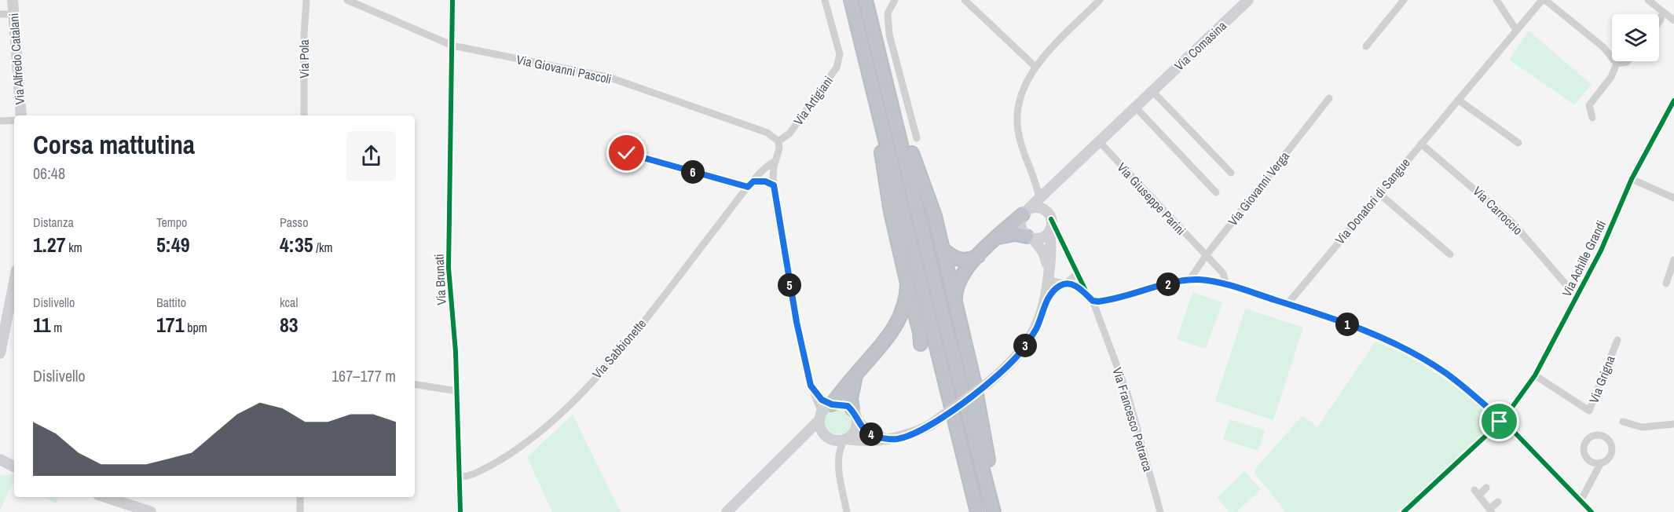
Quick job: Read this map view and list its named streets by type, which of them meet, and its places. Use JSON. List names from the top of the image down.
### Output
{
  "streets": {
    "main road": ["Via Comasina", "Via Alfredo Catalani"],
    "street": [
      "Via Pola",
      "Via Giovanni Pascoli",
      "Via Artigiani",
      "Via Giovanni Verga",
      "Via Giuseppe Parini",
      "Via Donatori di Sangue",
      "Via Carroccio",
      "Via Achille Grandi",
      "Via Brunati",
      "Via Sabbionette",
      "Via Grigna",
      "Via Francesco Petrarca"
    ]
  },
  "crossings": [
    ["Via Comasina", "Via Giuseppe Parini"],
    ["Via Giovanni Pascoli", "Via Artigiani"],
    ["Via Giovanni Pascoli", "Via Brunati"],
    ["Via Giovanni Verga", "Via Giuseppe Parini"],
    ["Via Donatori di Sangue", "Via Carroccio"],
    ["Via Achille Grandi", "Via Grigna"],
    ["Via Brunati", "Via Sabbionette"]
  ],
  "page": {
    "heading": ["Corsa mattutina", "06:48"],
    "pins": [
      "6",
      "2",
      "5",
      "1",
      "3",
      "4"
    ],
    "stats": [
      ["Distanza", "1.27 km"],
      ["Tempo", "5:49"],
      ["Passo", "4:35 /km"],
      ["Dislivello", "11 m"],
      ["Battito", "171 bpm"],
      ["kcal", "83"]
    ],
    "chart": ["Dislivello", "167–177 m"]
  }
}
